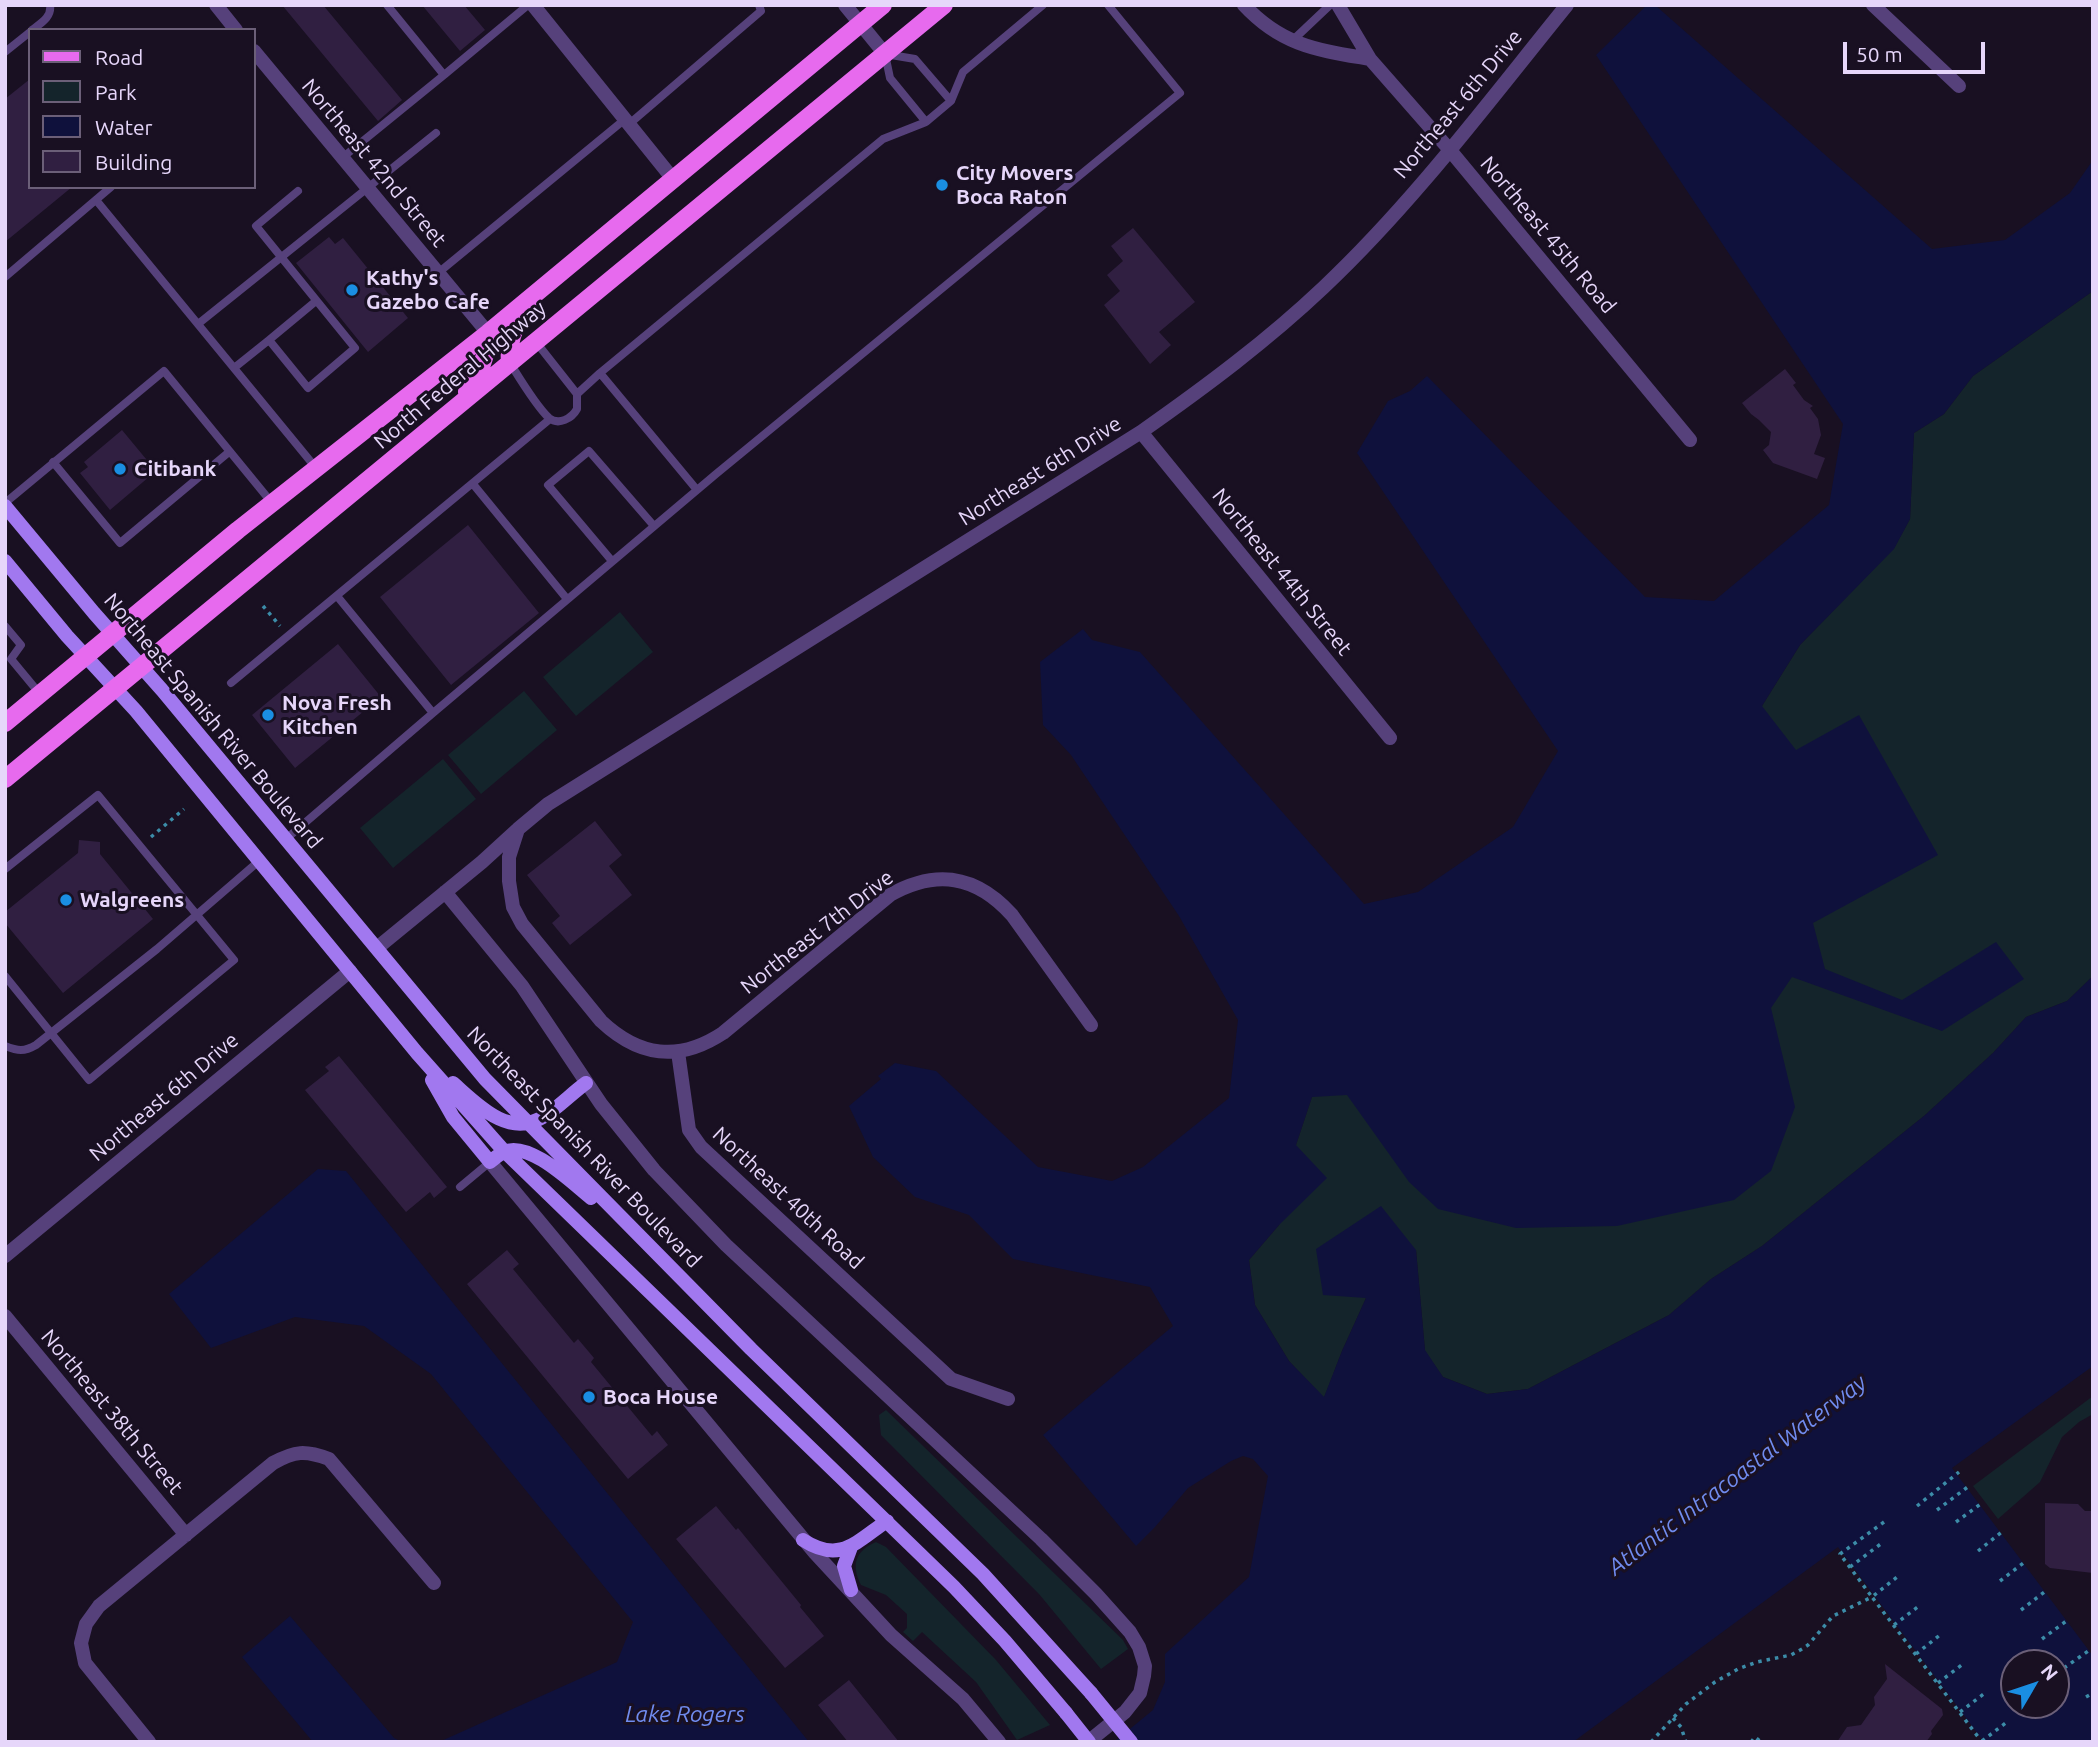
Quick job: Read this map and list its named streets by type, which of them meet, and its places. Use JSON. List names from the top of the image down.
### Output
{
  "streets": {
    "main road": ["North Federal Highway", "Northeast Spanish River Boulevard"],
    "street": [
      "Northeast 6th Drive",
      "Northeast 42nd Street",
      "Northeast 45th Road",
      "Northeast 44th Street",
      "Northeast 7th Drive",
      "Northeast 40th Road",
      "Northeast 38th Street"
    ]
  },
  "crossings": [
    ["Northeast 6th Drive", "Northeast 45th Road"],
    ["Northeast 6th Drive", "Northeast 44th Street"],
    ["Northeast 6th Drive", "Northeast Spanish River Boulevard"],
    ["Northeast 42nd Street", "North Federal Highway"],
    ["North Federal Highway", "Northeast Spanish River Boulevard"],
    ["Northeast 7th Drive", "Northeast 40th Road"]
  ],
  "water": ["Atlantic Intracoastal Waterway", "Lake Rogers"],
  "places": [
    "City Movers Boca Raton",
    "Kathy's Gazebo Cafe",
    "Citibank",
    "Nova Fresh Kitchen",
    "Walgreens",
    "Boca House"
  ],
  "legend": [
    "Road",
    "Park",
    "Water",
    "Building"
  ],
  "scale_bar": "50 m",
  "north": "top right"
}
